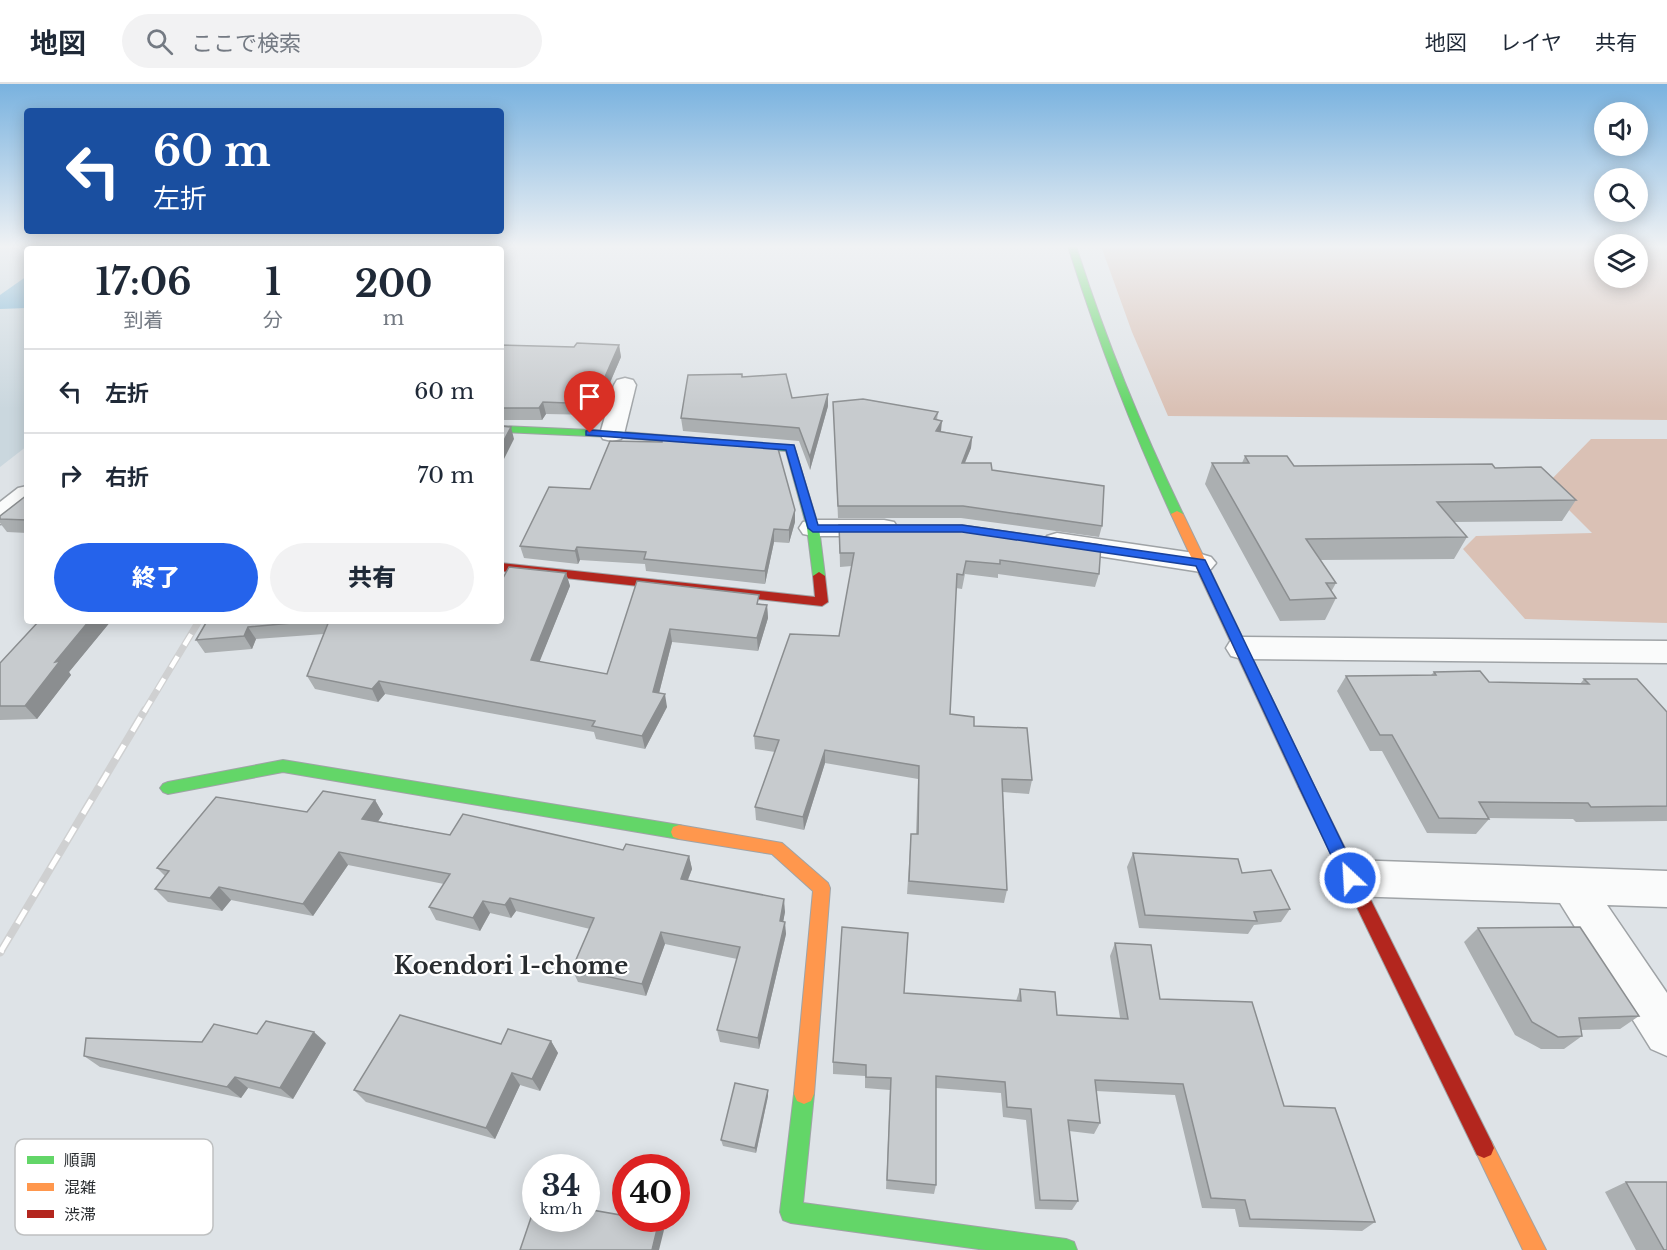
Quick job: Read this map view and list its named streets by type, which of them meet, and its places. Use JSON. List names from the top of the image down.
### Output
{
  "districts": ["Koendori 1-chome"],
  "legend": ["順調", "混雑", "渋滞"],
  "page": {
    "header": "地図",
    "search": "ここで検索",
    "nav": ["地図", "レイヤ", "共有"],
    "turn": ["60 m", "左折"],
    "eta": [
      "17:06",
      "到着",
      "1",
      "分",
      "200",
      "m"
    ],
    "list": [
      {
        "name": "左折",
        "value": "60 m"
      },
      {
        "name": "右折",
        "value": "70 m"
      }
    ],
    "buttons": ["終了", "共有"],
    "speed": "34 km/h",
    "limit": "40"
  }
}
